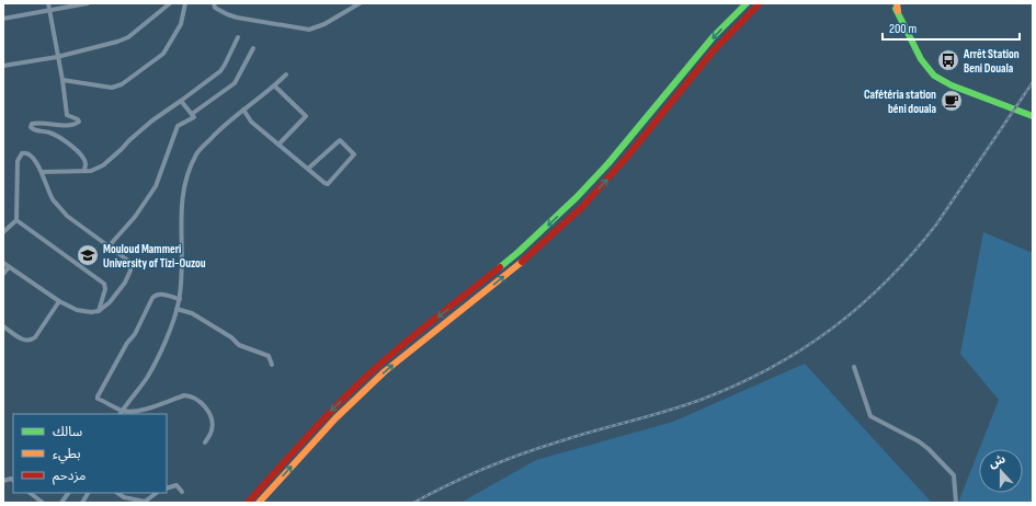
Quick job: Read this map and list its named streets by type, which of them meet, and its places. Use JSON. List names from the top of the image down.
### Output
{
  "places": {
    "bus stop": ["Arrêt Station Beni Douala"],
    "cafe": ["Cafétéria station béni douala"],
    "school or university": ["Mouloud Mammeri University of Tizi-Ouzou"]
  },
  "legend": ["سالك", "بطيء", "مزدحم"],
  "scale_bar": "200 m",
  "north": "top"
}
